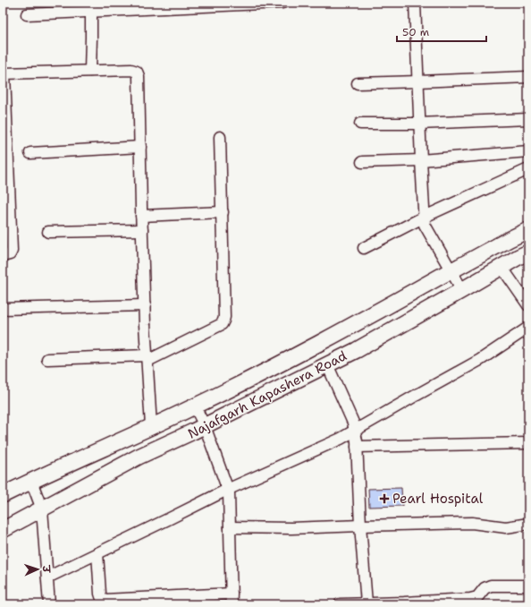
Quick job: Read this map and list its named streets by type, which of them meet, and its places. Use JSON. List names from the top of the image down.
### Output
{
  "streets": {
    "main road": ["Najafgarh Kapashera Road"]
  },
  "places": {
    "health": ["Pearl Hospital"]
  },
  "scale_bar": "50 m",
  "north": "right"
}
